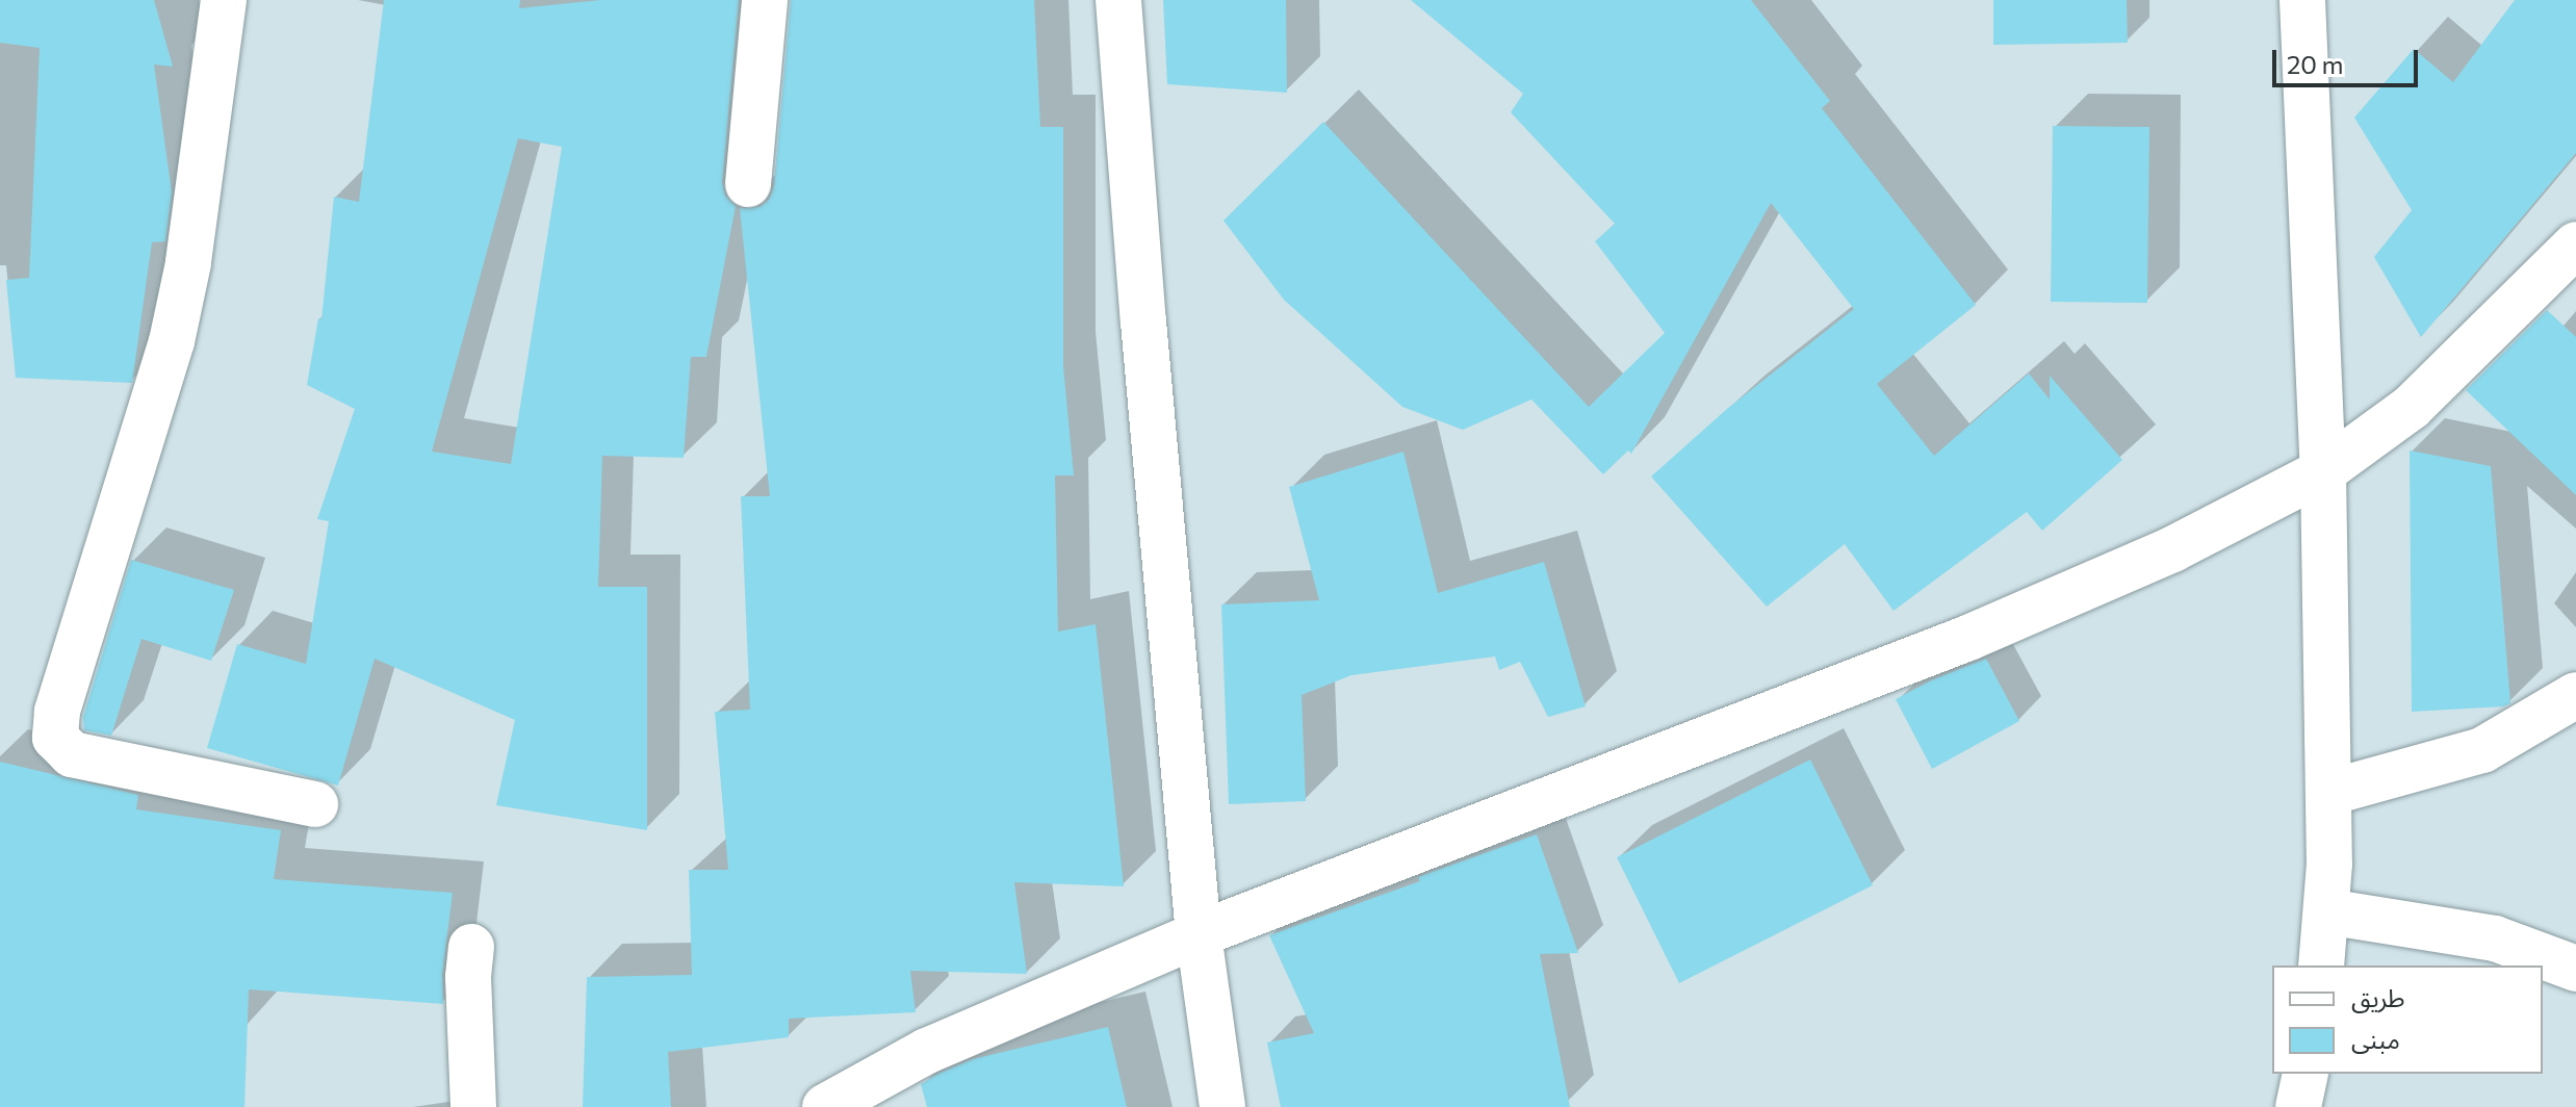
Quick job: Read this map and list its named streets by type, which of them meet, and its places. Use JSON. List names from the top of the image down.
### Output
{
  "legend": ["طريق", "مبنى"],
  "scale_bar": "20 m"
}
